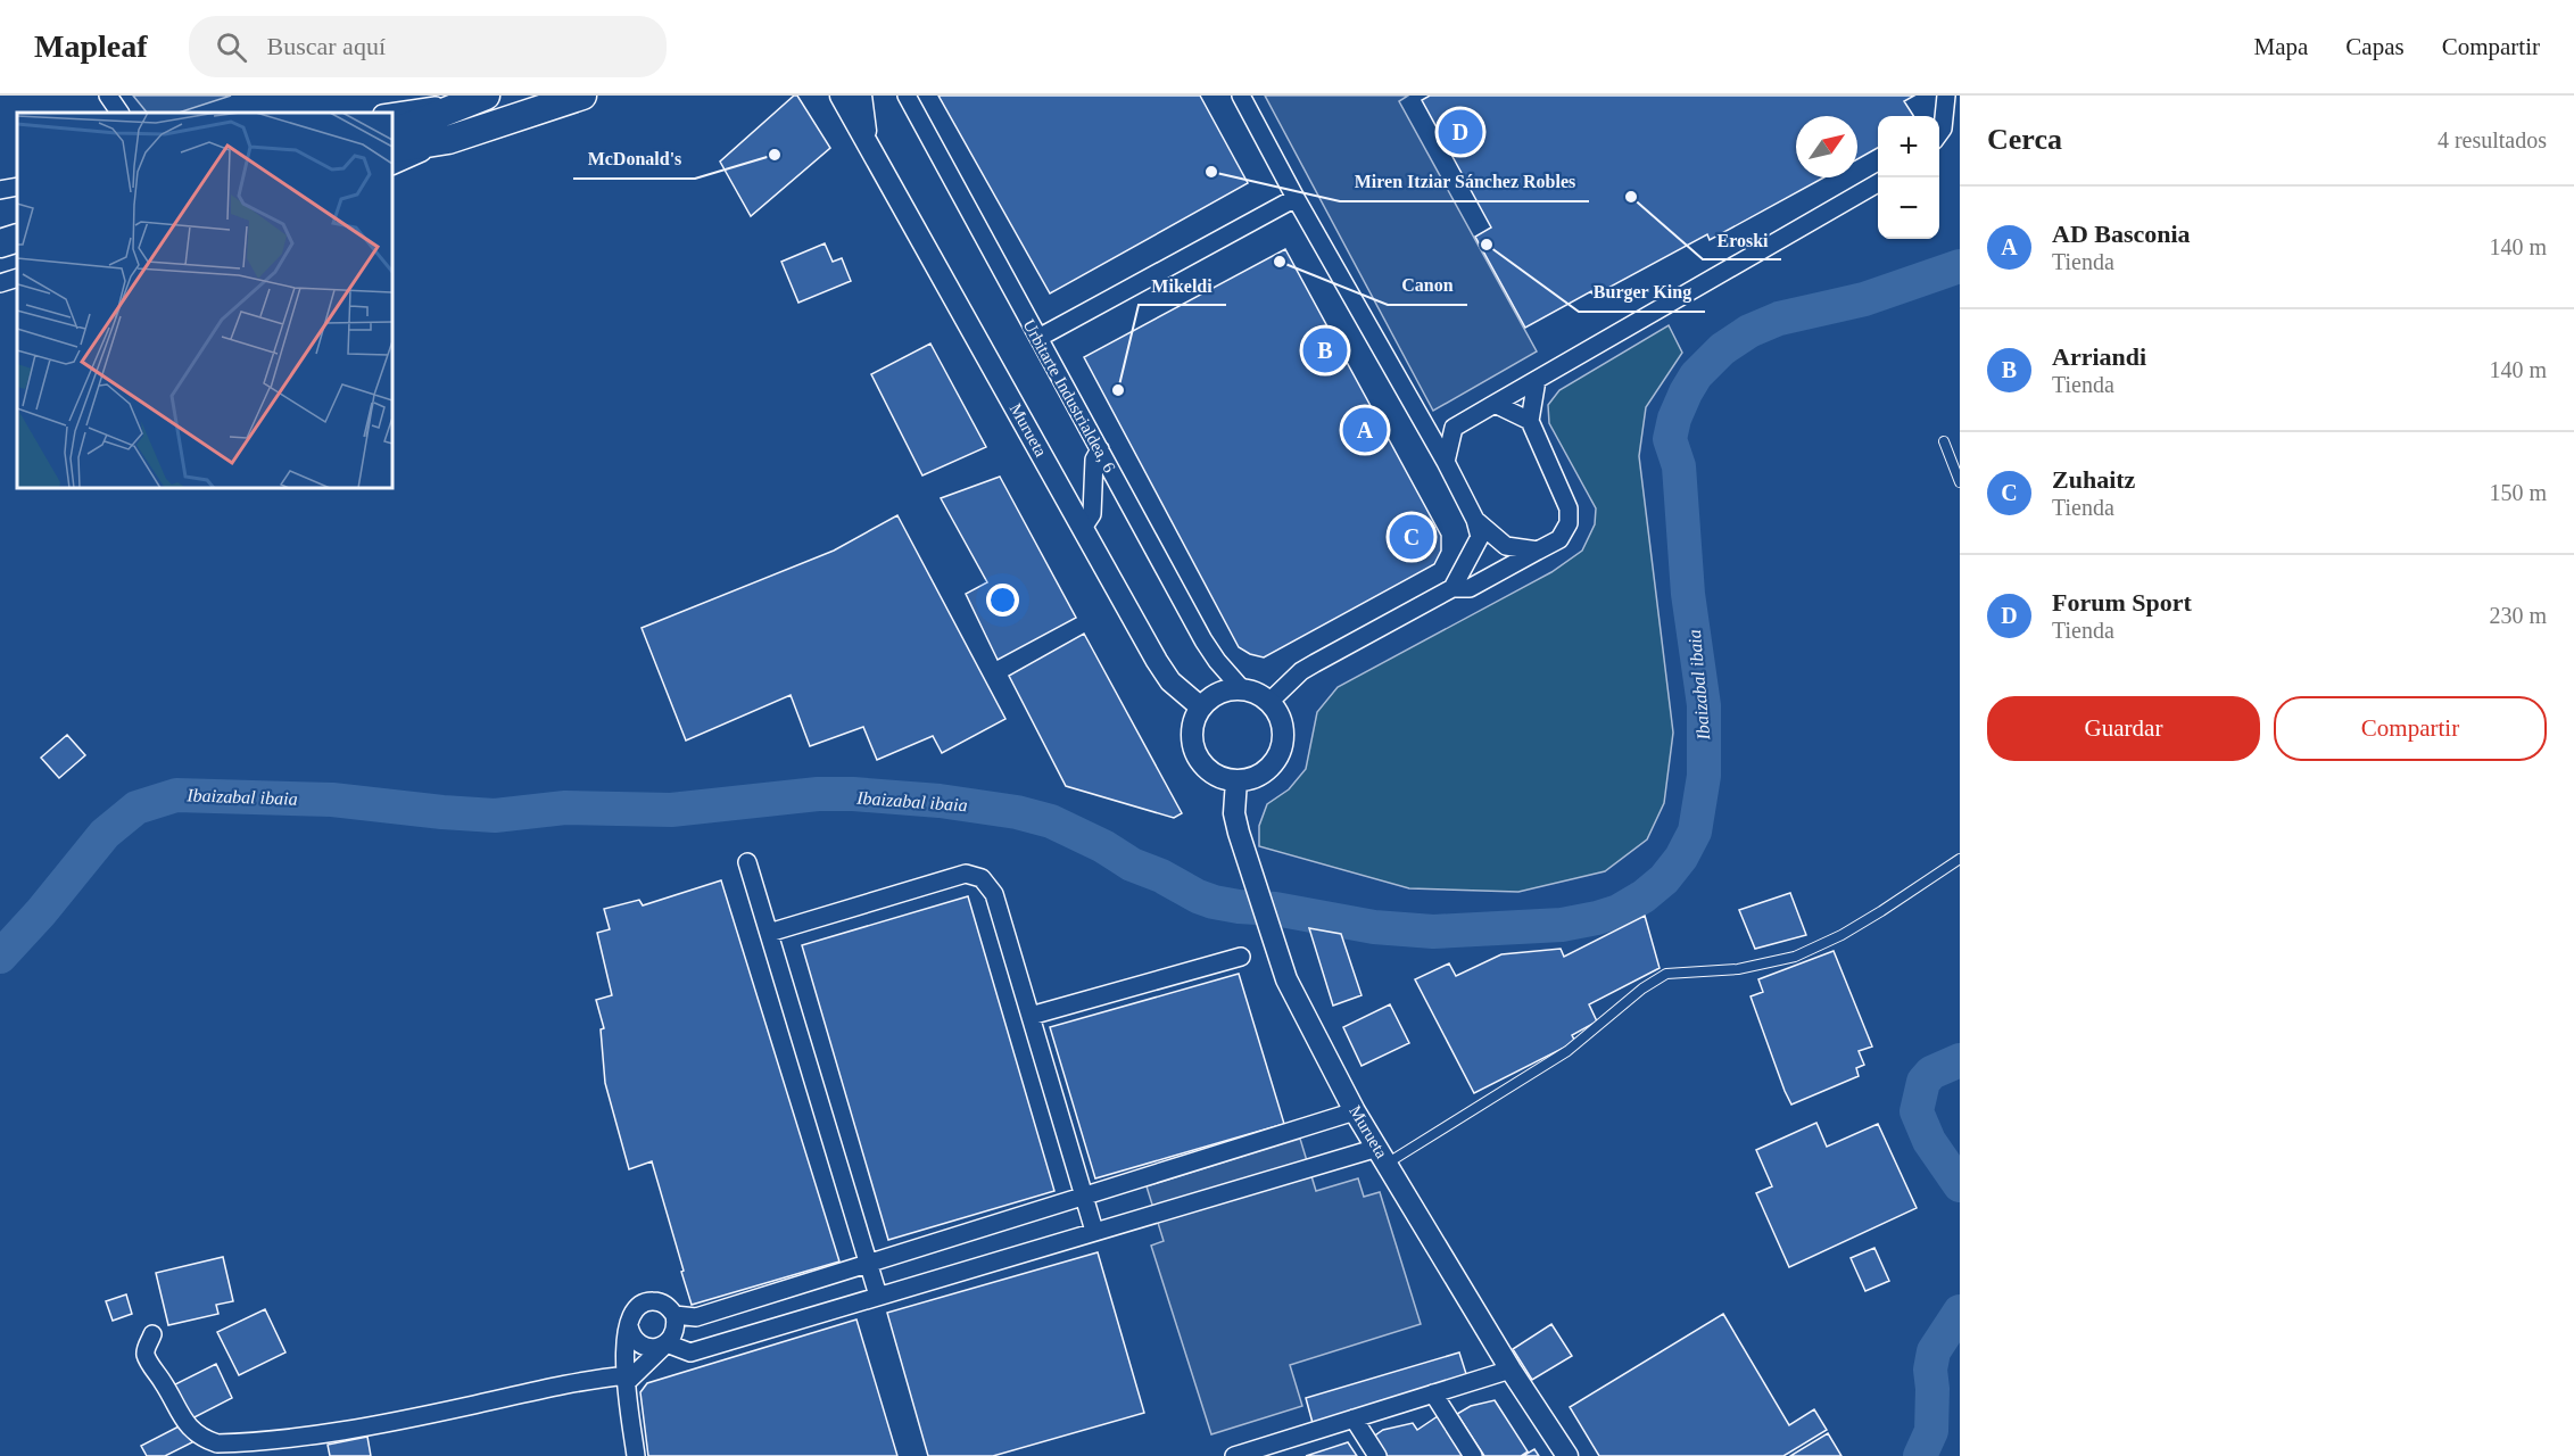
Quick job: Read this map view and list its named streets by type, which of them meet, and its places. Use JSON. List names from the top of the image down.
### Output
{
  "streets": {
    "street": ["Urbitarte Industrialdea, 6", "Murueta"]
  },
  "crossings": [
    ["Urbitarte Industrialdea, 6", "Murueta"]
  ],
  "water": ["Ibaizabal ibaia"],
  "places": [
    "McDonald's",
    "Miren Itziar Sánchez Robles",
    "Eroski",
    "Burger King",
    "Canon",
    "Mikeldi"
  ],
  "north": "top right",
  "page": {
    "header": "Mapleaf",
    "search": "Buscar aquí",
    "nav": ["Mapa", "Capas", "Compartir"],
    "heading": ["Cerca", "4 resultados"],
    "pins": [
      "D",
      "B",
      "A",
      "C"
    ],
    "map_buttons": ["+", "−"],
    "list": [
      {
        "mark": "A",
        "name": "AD Basconia",
        "note": "Tienda",
        "value": "140 m"
      },
      {
        "mark": "B",
        "name": "Arriandi",
        "note": "Tienda",
        "value": "140 m"
      },
      {
        "mark": "C",
        "name": "Zuhaitz",
        "note": "Tienda",
        "value": "150 m"
      },
      {
        "mark": "D",
        "name": "Forum Sport",
        "note": "Tienda",
        "value": "230 m"
      }
    ],
    "buttons": ["Guardar", "Compartir"]
  }
}
